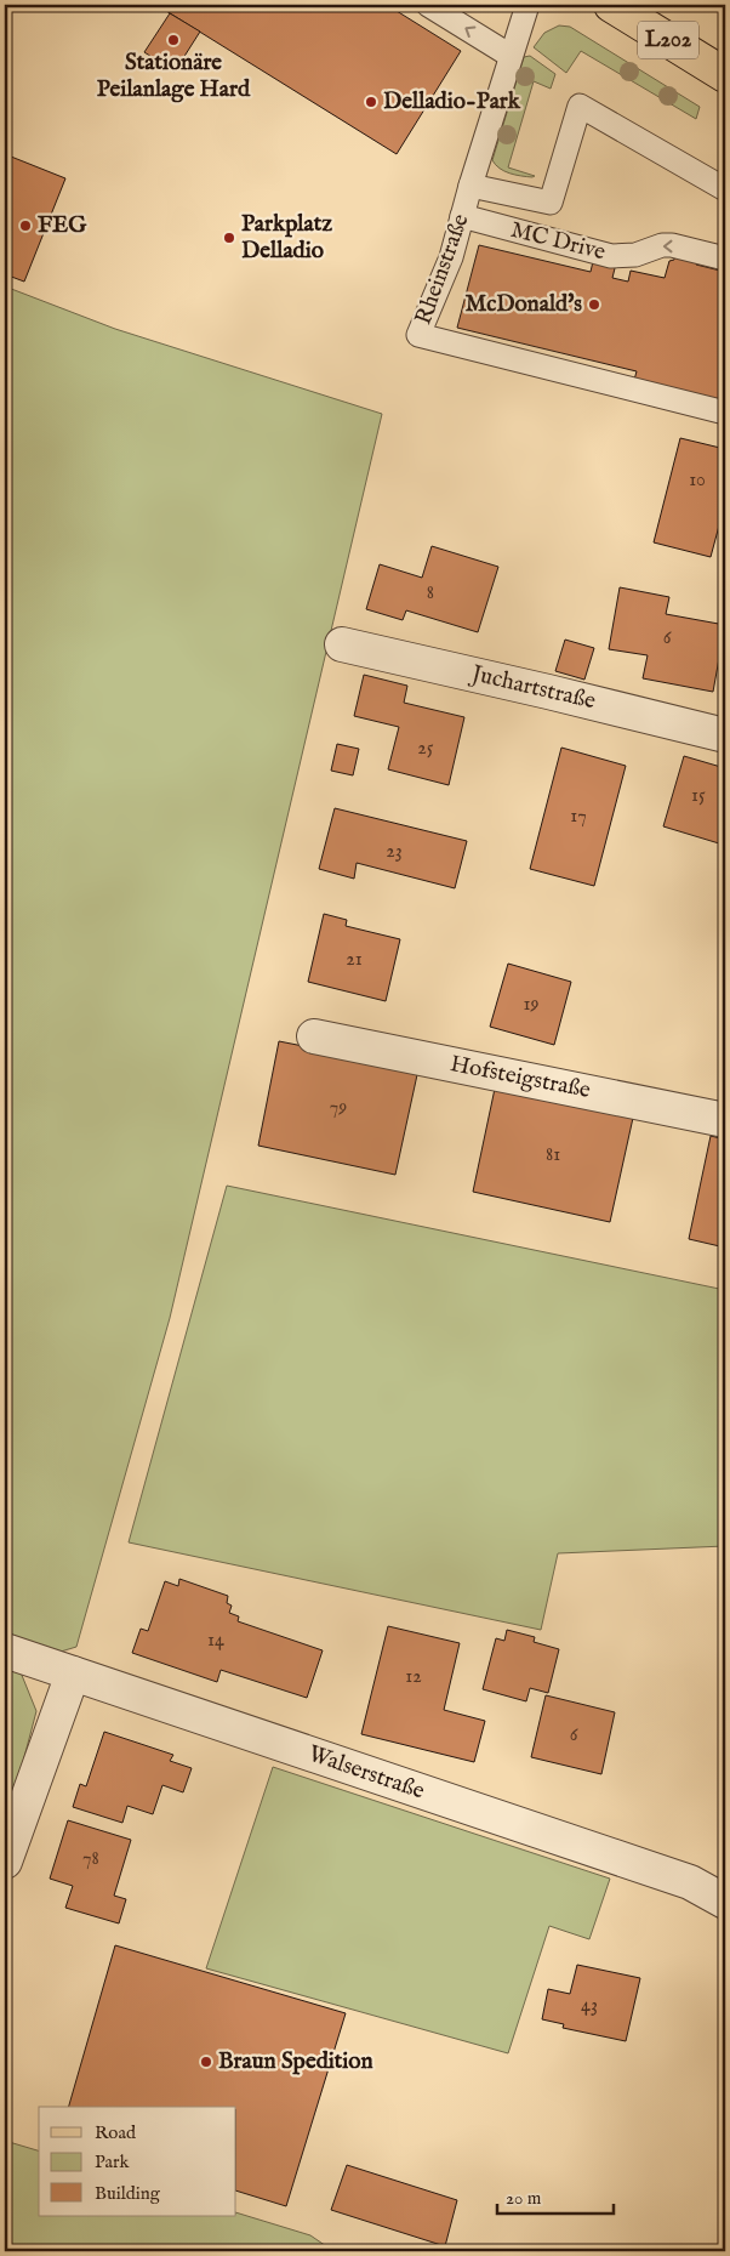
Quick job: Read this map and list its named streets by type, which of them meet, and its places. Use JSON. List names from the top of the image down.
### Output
{
  "streets": {
    "main road": ["L202"],
    "street": ["Juchartstraße", "Hofsteigstraße", "Walserstraße"],
    "lane": ["MC Drive", "Rheinstraße"]
  },
  "crossings": [
    ["MC Drive", "Rheinstraße"]
  ],
  "one_way": ["MC Drive"],
  "places": [
    "Stationäre Peilanlage Hard",
    "Delladio-Park",
    "FEG",
    "Parkplatz Delladio",
    "McDonald's",
    "Braun Spedition"
  ],
  "house_numbers": [
    "10",
    "8",
    "6",
    "25",
    "15",
    "17",
    "23",
    "21",
    "19",
    "79",
    "81",
    "14",
    "12",
    "6",
    "78",
    "43"
  ],
  "legend": ["Road", "Park", "Building"],
  "scale_bar": "20 m"
}
